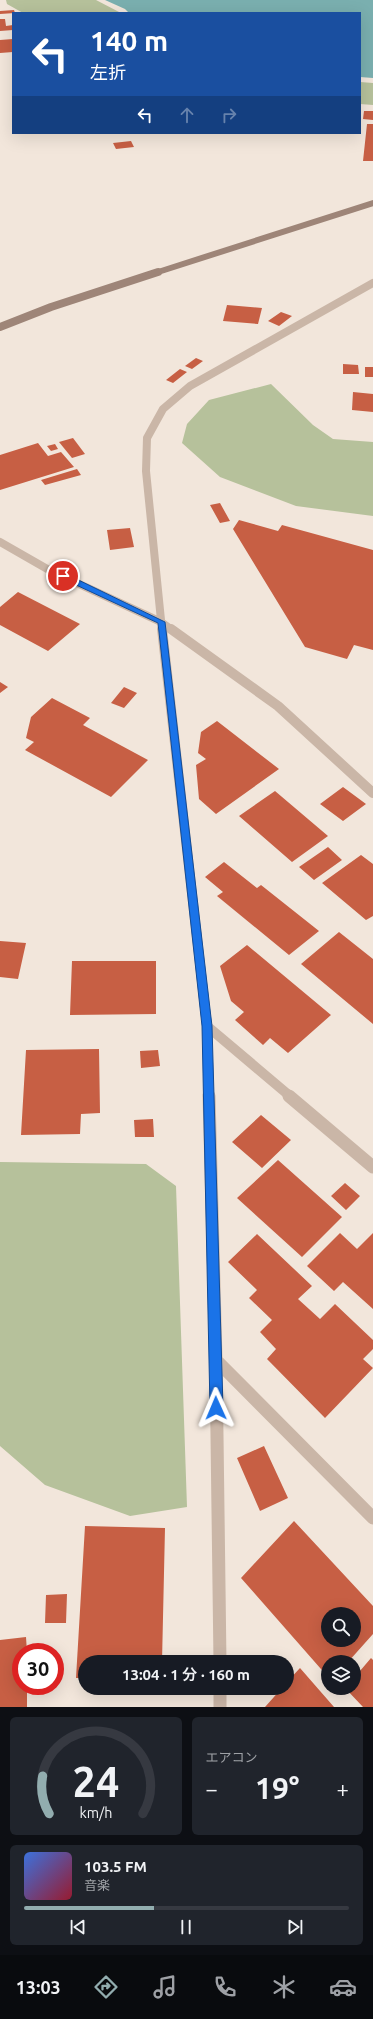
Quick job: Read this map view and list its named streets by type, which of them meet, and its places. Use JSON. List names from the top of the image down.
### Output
{
  "page": {
    "turn": ["140 m", "左折"],
    "limit": "30",
    "trip": "13:04 · 1 分 · 160 m",
    "tile": "エアコン",
    "heat": ["−", "19°", "+"],
    "song": ["103.5 FM", "音楽"],
    "tabs": "13:03",
    "gauge": ["24", "km/h"]
  }
}
